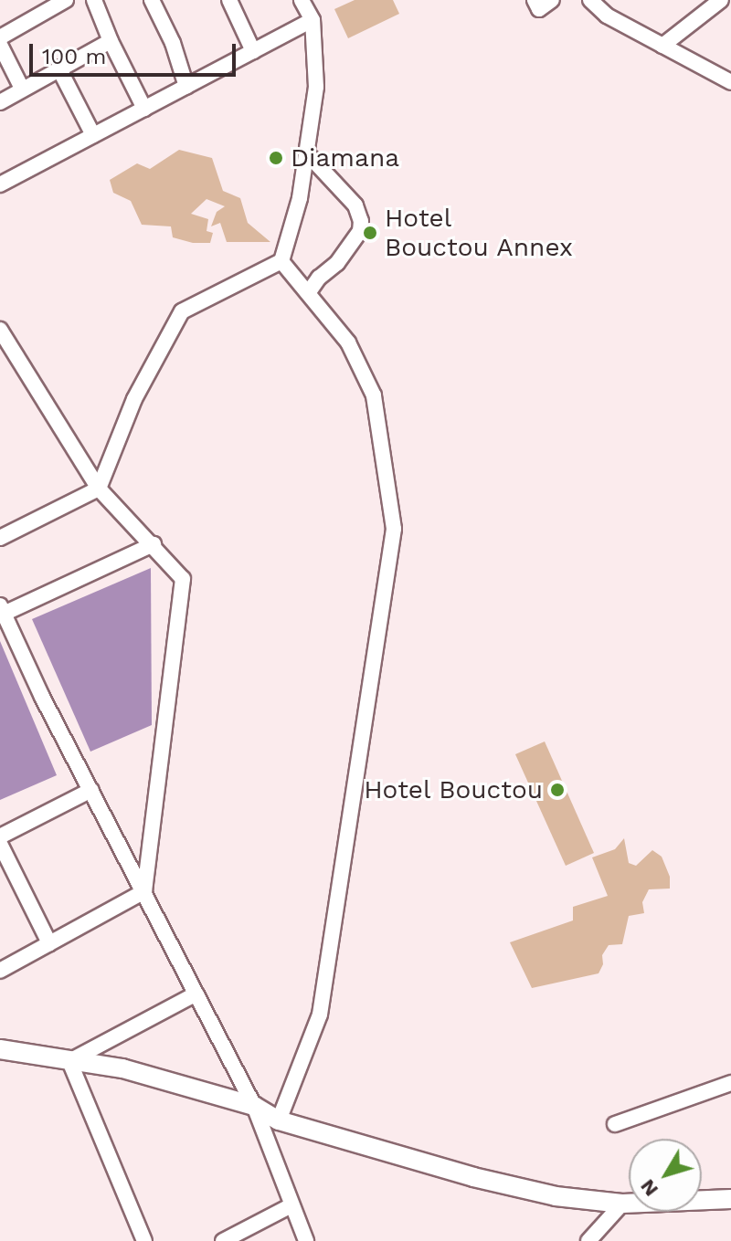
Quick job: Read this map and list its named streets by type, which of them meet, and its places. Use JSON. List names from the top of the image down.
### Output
{
  "places": ["Diamana", "Hotel Bouctou Annex", "Hotel Bouctou"],
  "scale_bar": "100 m",
  "north": "bottom left"
}
